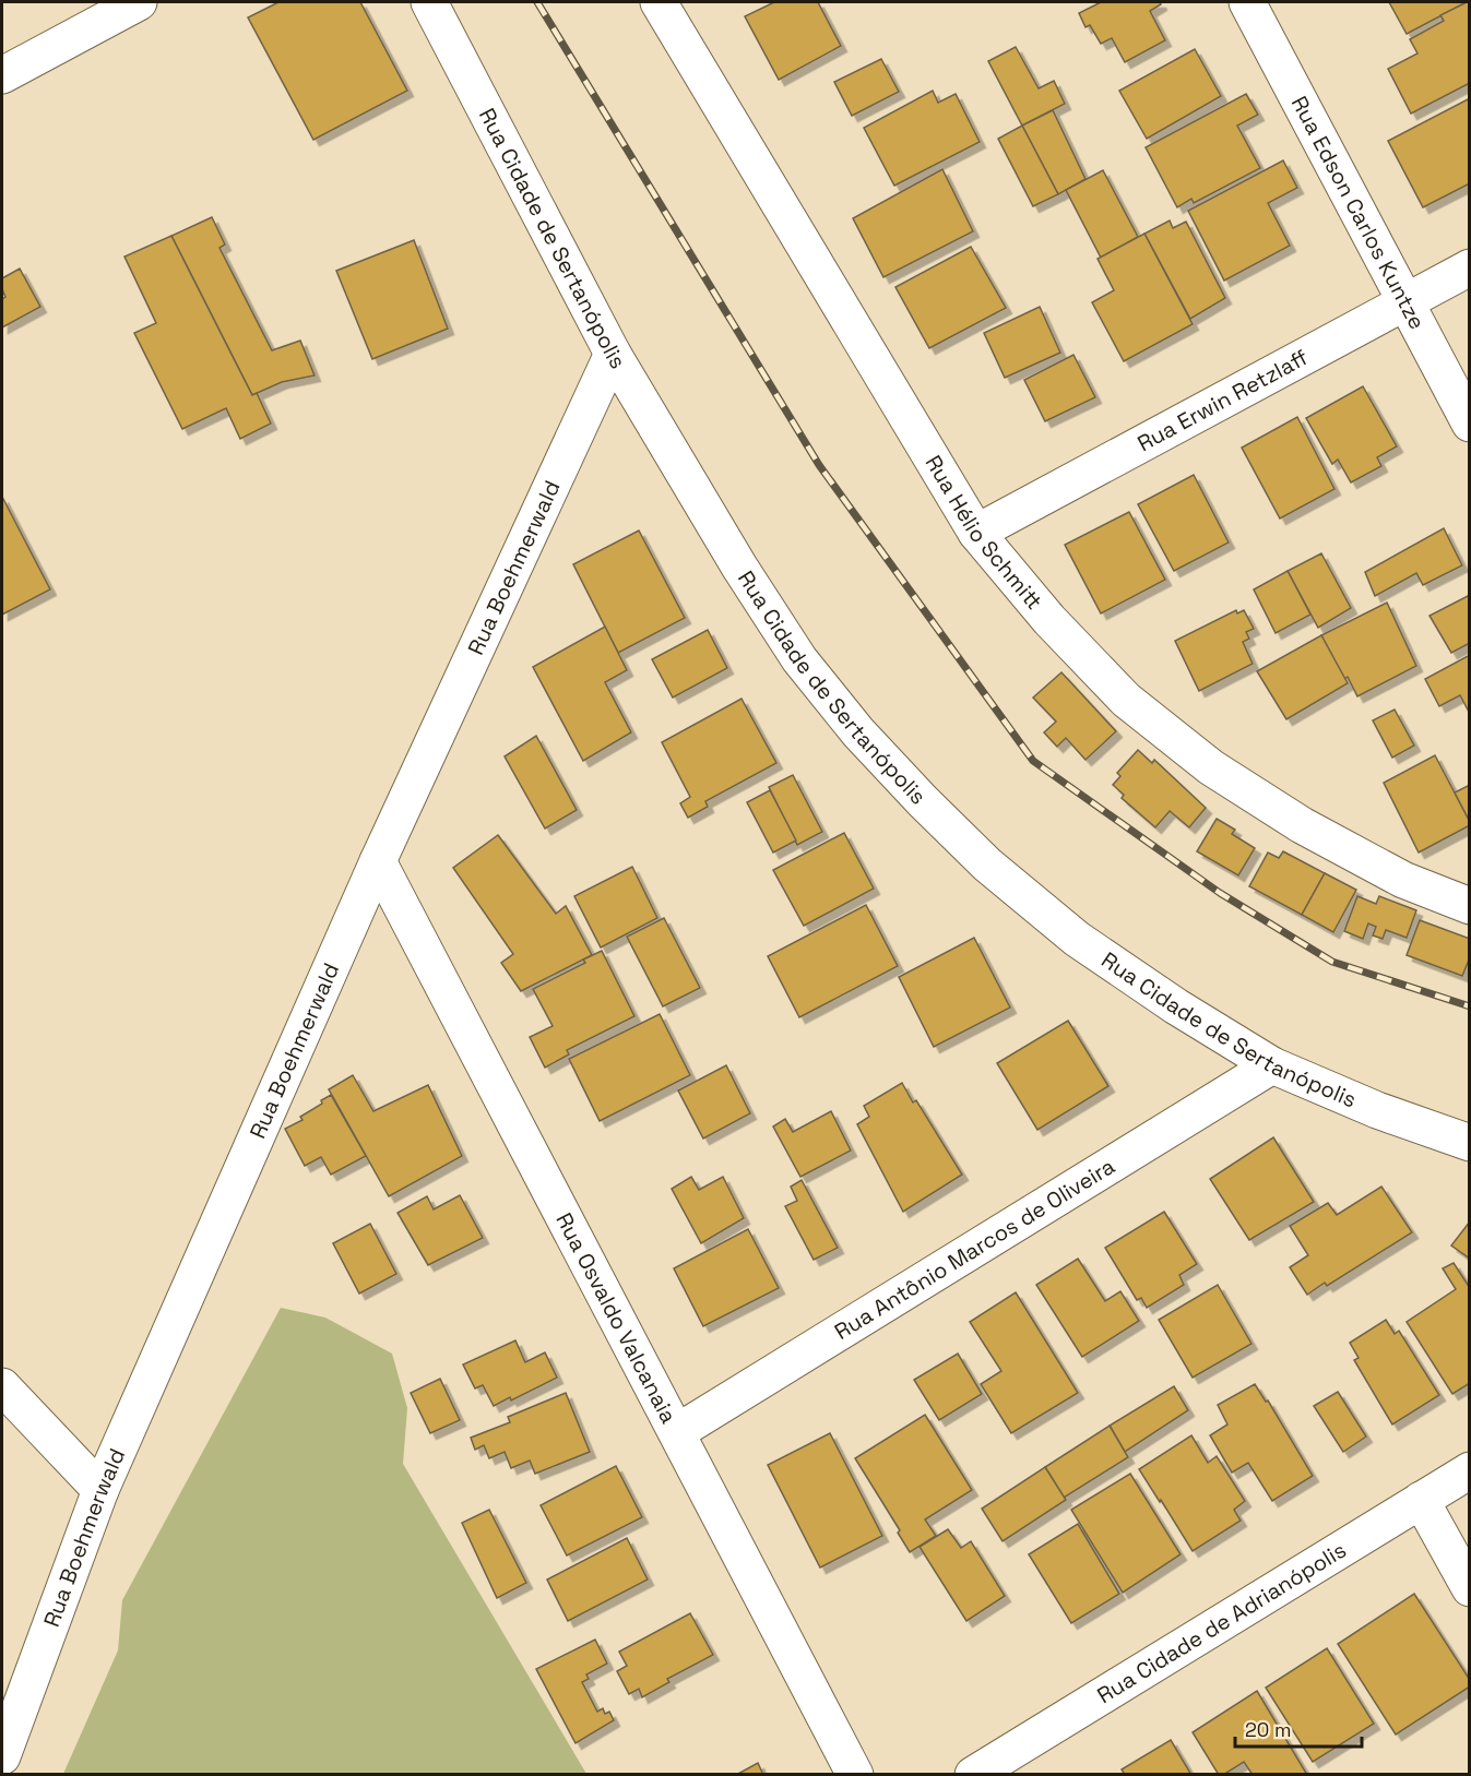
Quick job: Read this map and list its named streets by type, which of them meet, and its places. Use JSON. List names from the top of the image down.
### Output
{
  "streets": {
    "street": [
      "Rua Edson Carlos Kuntze",
      "Rua Cidade de Sertanópolis",
      "Rua Erwin Retzlaff",
      "Rua Hélio Schmitt",
      "Rua Boehmerwald",
      "Rua Antônio Marcos de Oliveira",
      "Rua Osvaldo Valcanaia",
      "Rua Cidade de Adrianópolis"
    ]
  },
  "crossings": [
    ["Rua Edson Carlos Kuntze", "Rua Erwin Retzlaff"],
    ["Rua Cidade de Sertanópolis", "Rua Boehmerwald"],
    ["Rua Cidade de Sertanópolis", "Rua Antônio Marcos de Oliveira"],
    ["Rua Erwin Retzlaff", "Rua Hélio Schmitt"],
    ["Rua Boehmerwald", "Rua Osvaldo Valcanaia"],
    ["Rua Antônio Marcos de Oliveira", "Rua Osvaldo Valcanaia"]
  ],
  "scale_bar": "20 m"
}
